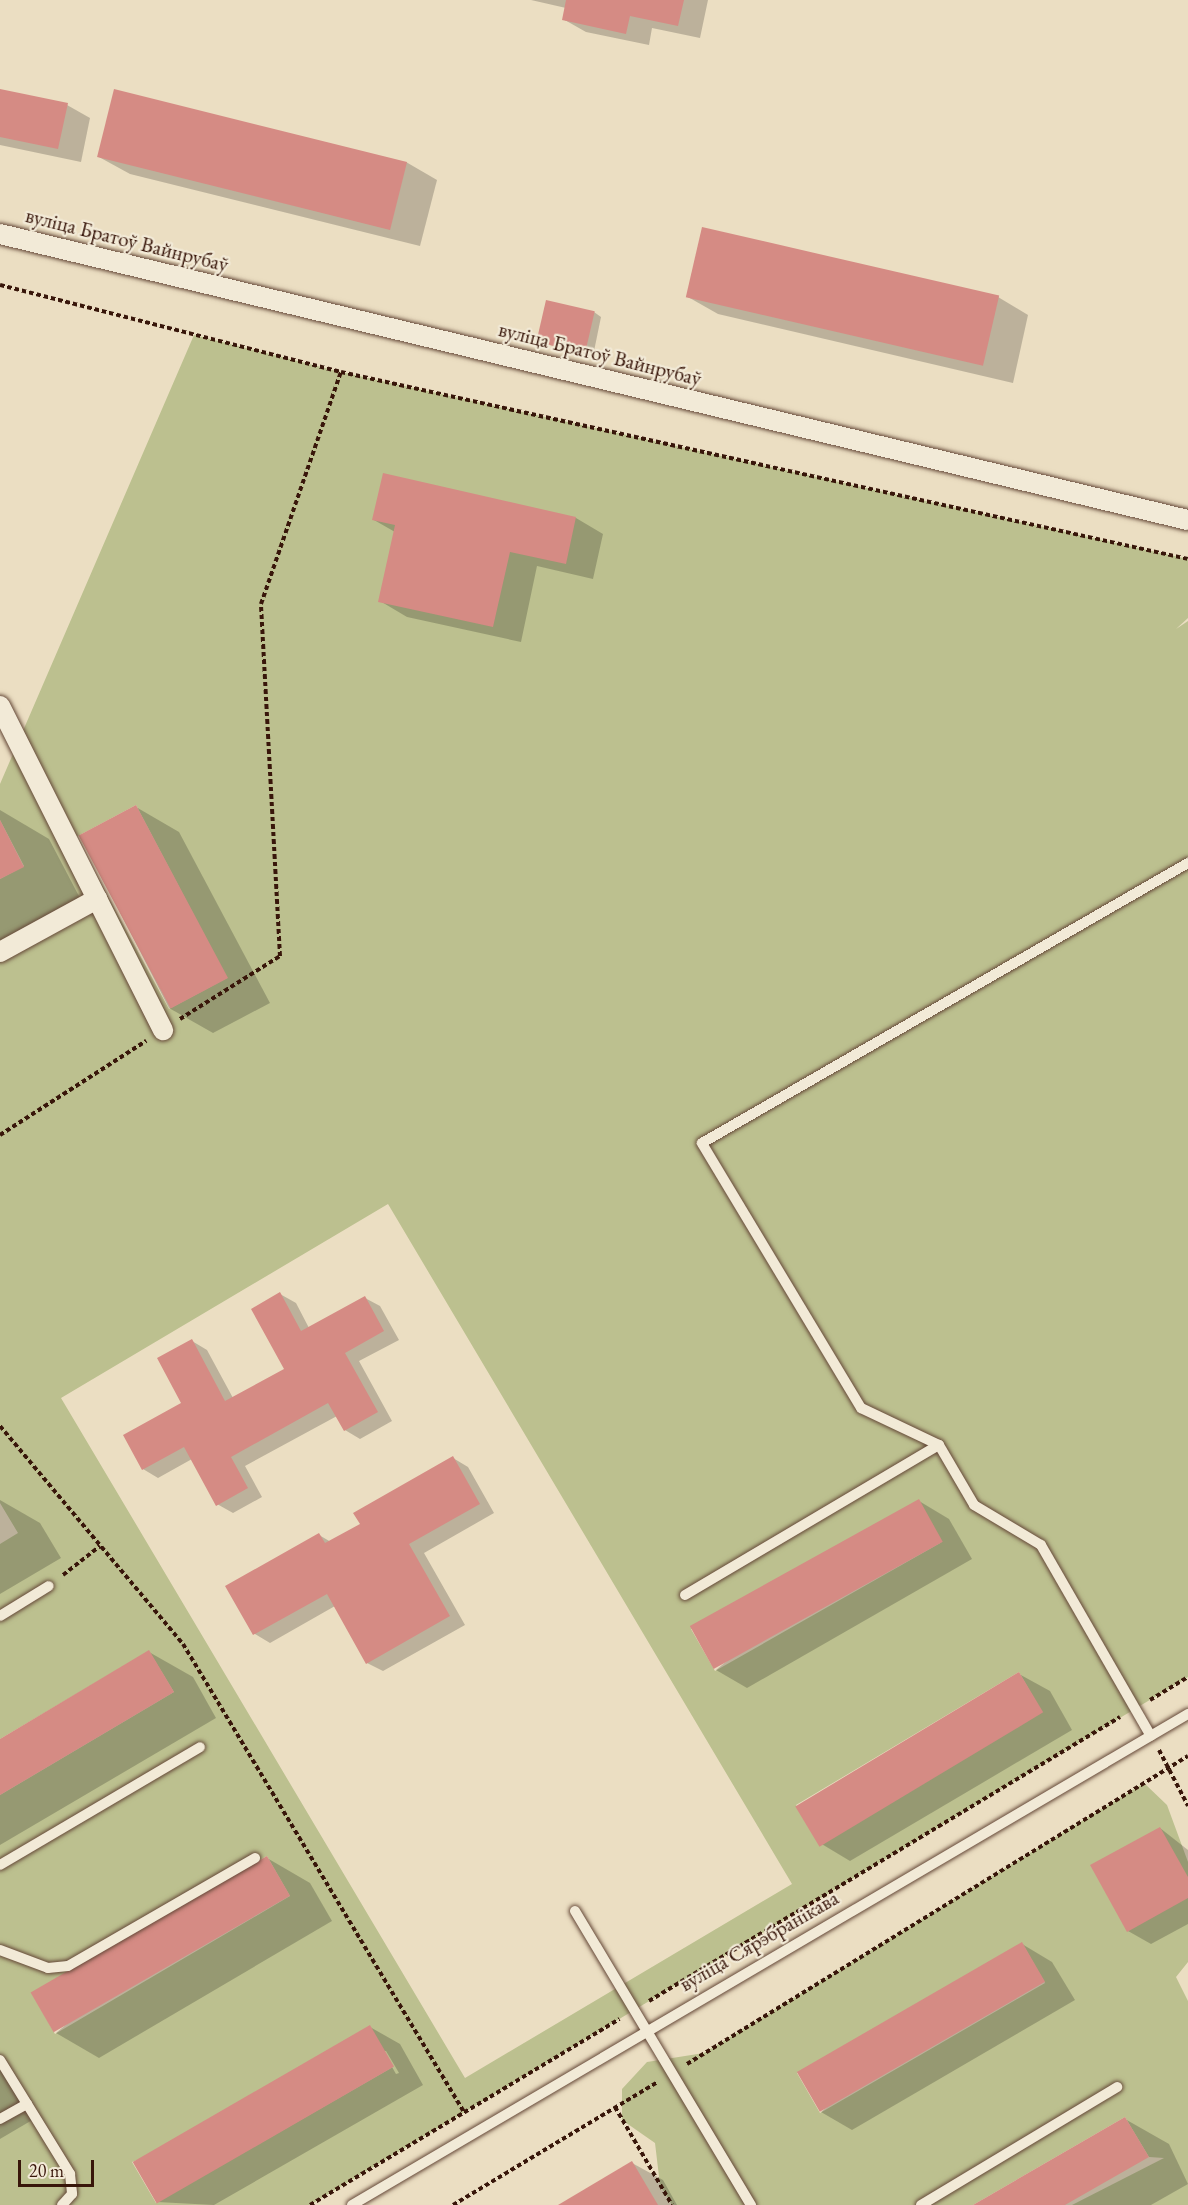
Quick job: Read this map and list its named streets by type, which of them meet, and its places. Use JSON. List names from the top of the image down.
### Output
{
  "streets": {
    "street": ["вуліца Братоў Вайнрубаў"],
    "lane": ["вуліца Сярэбранікава"]
  },
  "scale_bar": "20 m"
}
